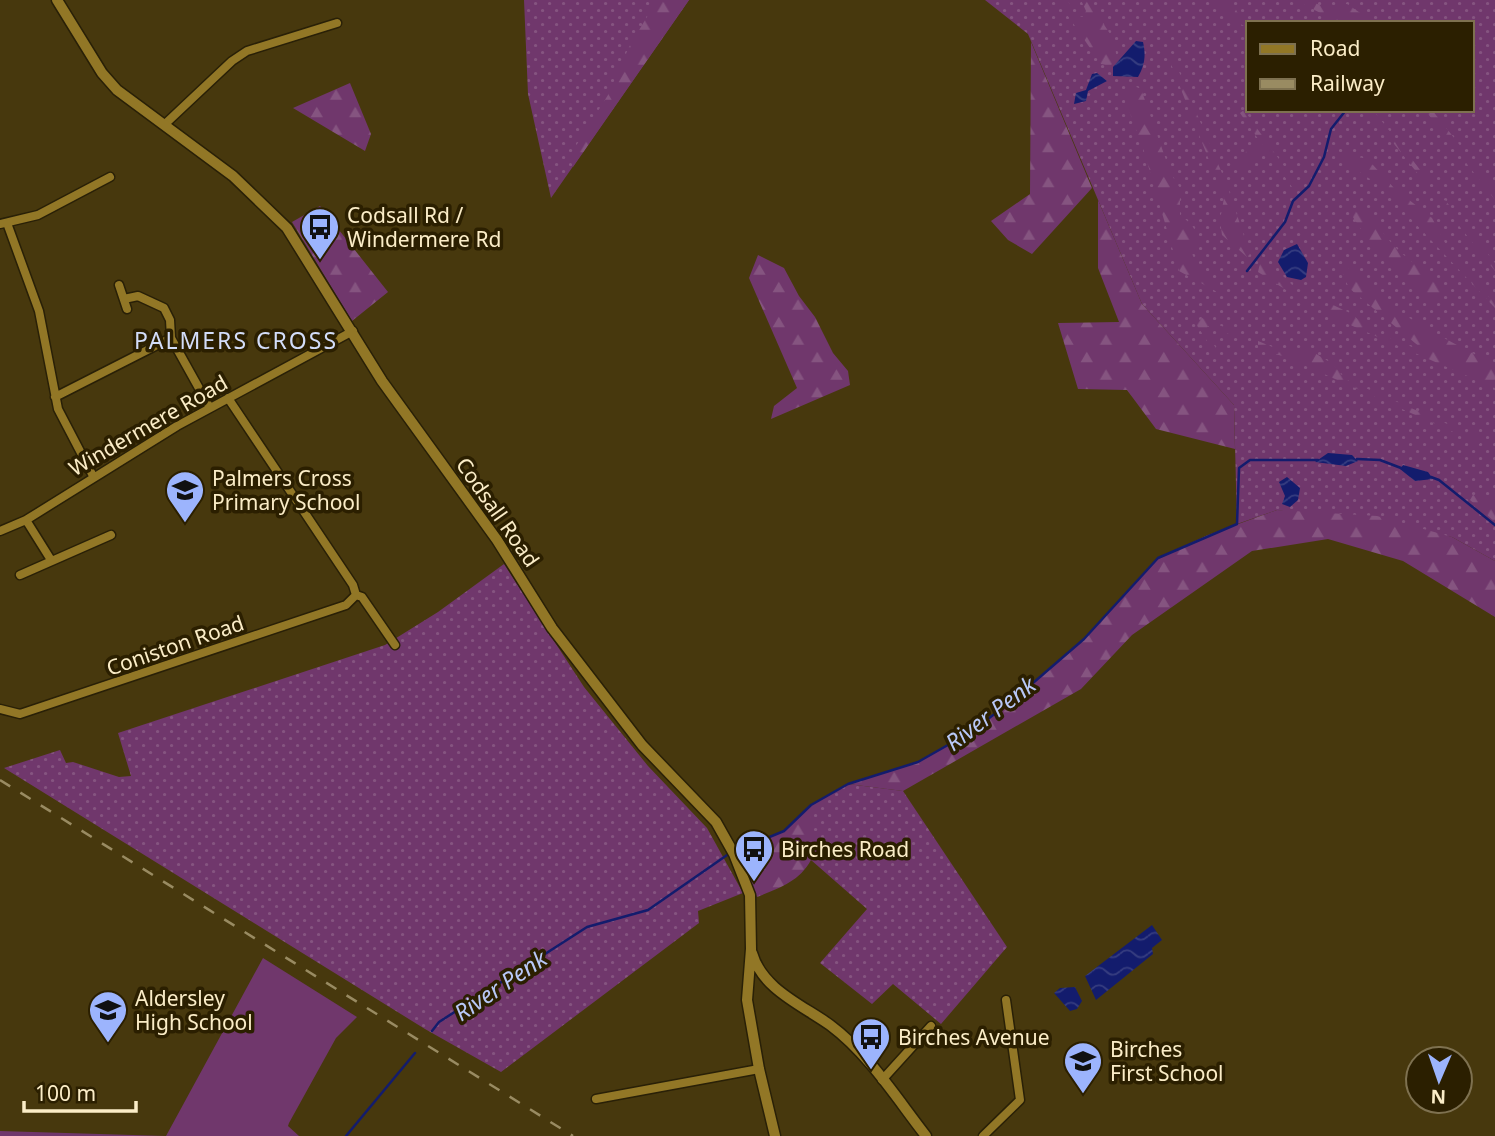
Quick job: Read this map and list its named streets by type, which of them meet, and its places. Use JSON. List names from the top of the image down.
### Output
{
  "streets": {
    "street": ["Windermere Road", "Codsall Road", "Coniston Road"]
  },
  "crossings": [
    ["Windermere Road", "Codsall Road"]
  ],
  "districts": ["PALMERS CROSS"],
  "water": ["River Penk"],
  "places": {
    "bus stop": ["Codsall Rd / Windermere Rd", "Birches Road", "Birches Avenue"],
    "school or university": ["Palmers Cross Primary School", "Aldersley High School", "Birches First School"]
  },
  "legend": ["Road", "Railway"],
  "scale_bar": "100 m",
  "north": "bottom"
}
